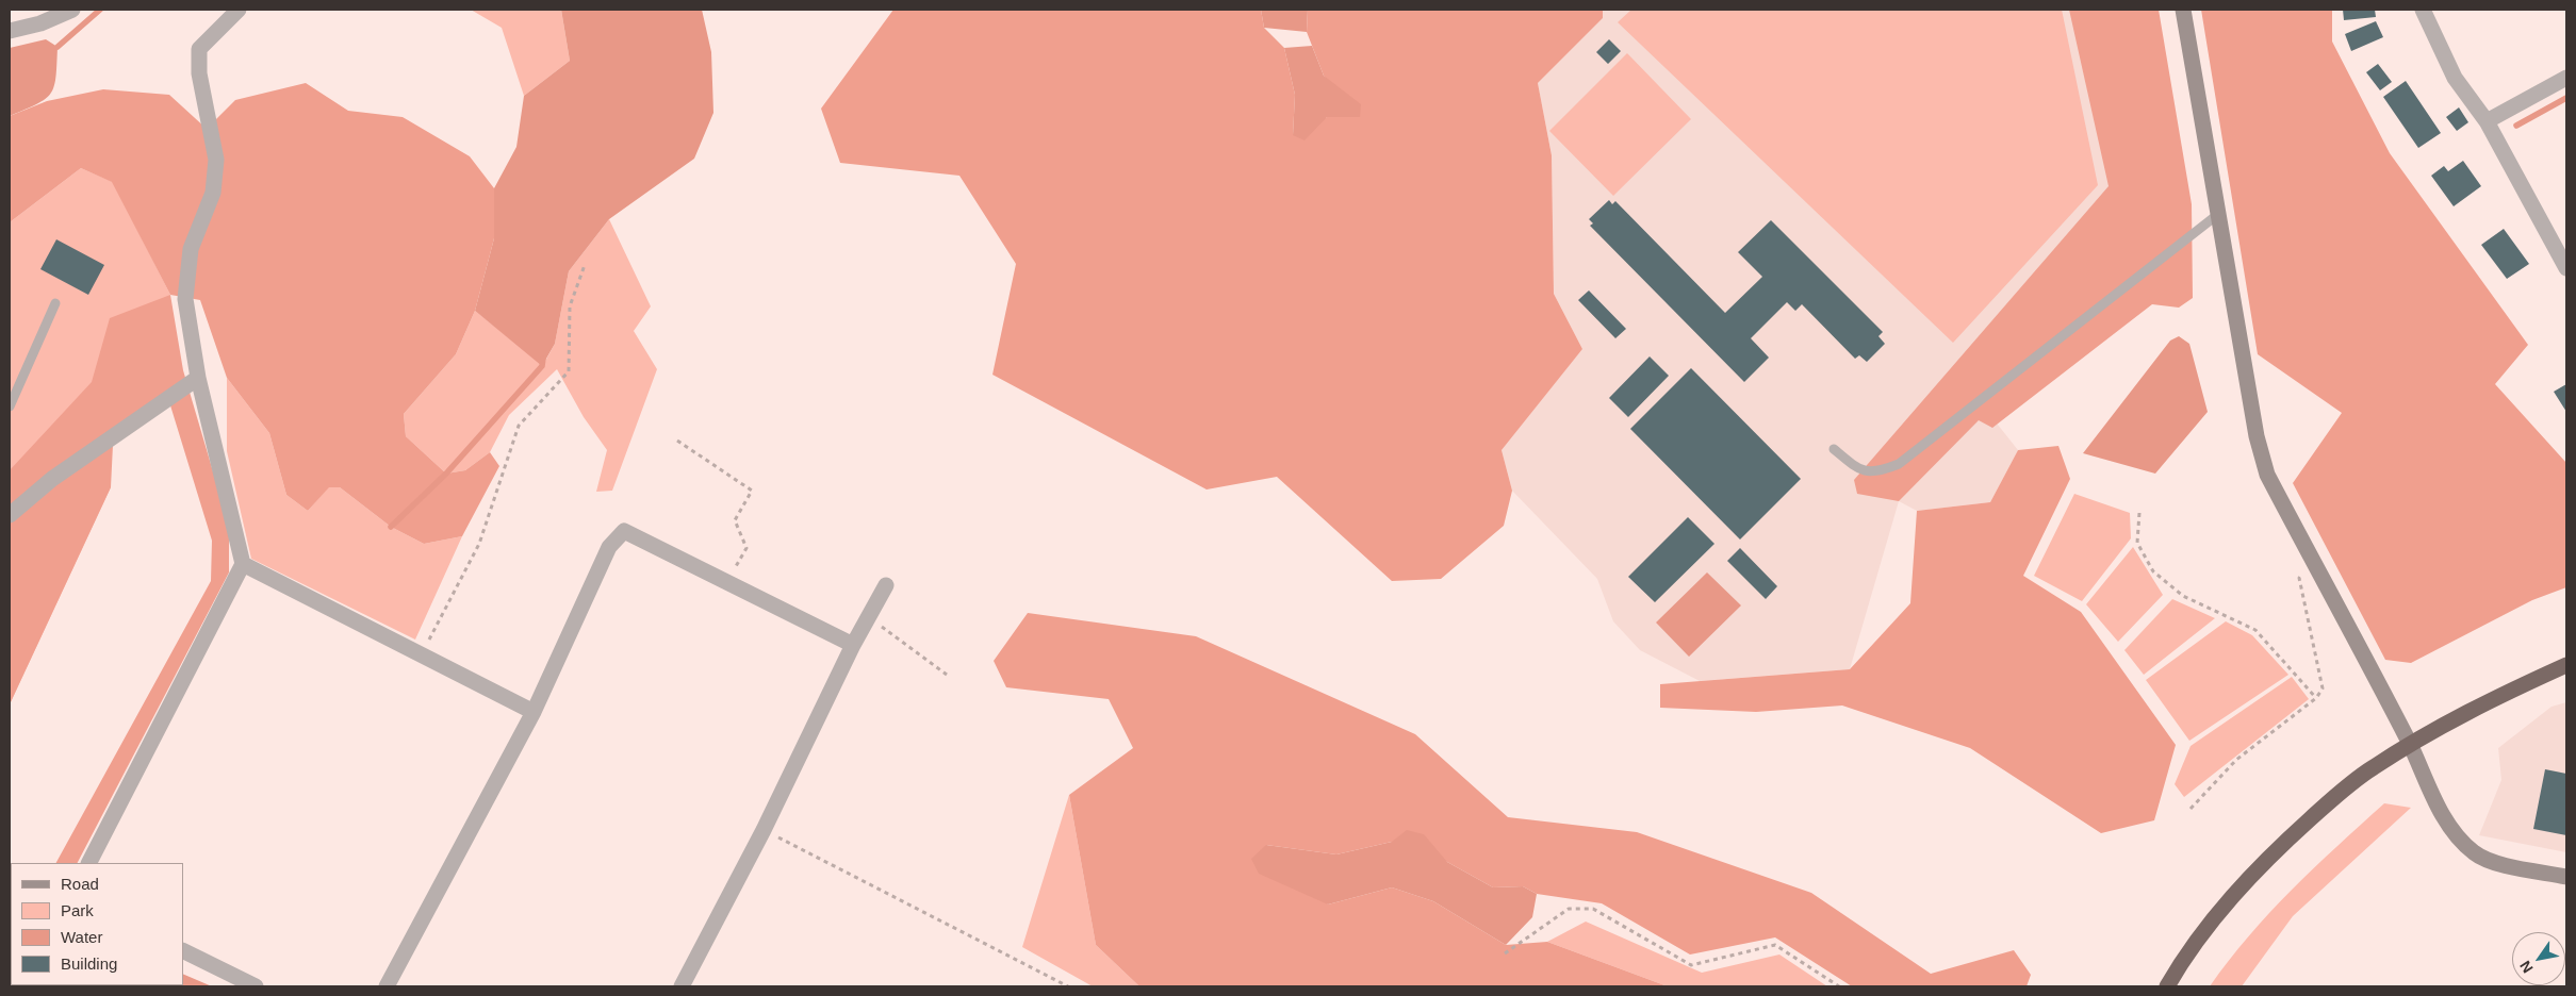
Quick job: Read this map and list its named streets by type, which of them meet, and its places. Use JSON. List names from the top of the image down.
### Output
{
  "legend": [
    "Road",
    "Park",
    "Water",
    "Building"
  ],
  "north": "bottom left"
}
